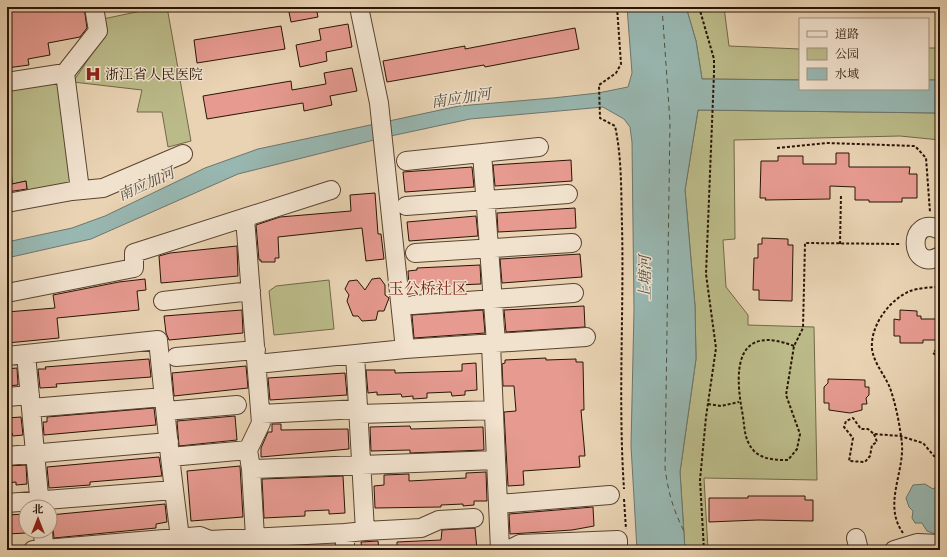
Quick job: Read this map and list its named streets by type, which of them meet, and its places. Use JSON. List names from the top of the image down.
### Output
{
  "districts": ["玉公桥社区"],
  "water": ["南应加河", "上塘河"],
  "places": {
    "hospital": ["浙江省人民医院"]
  },
  "legend": ["道路", "公园", "水域"],
  "north": "top"
}
